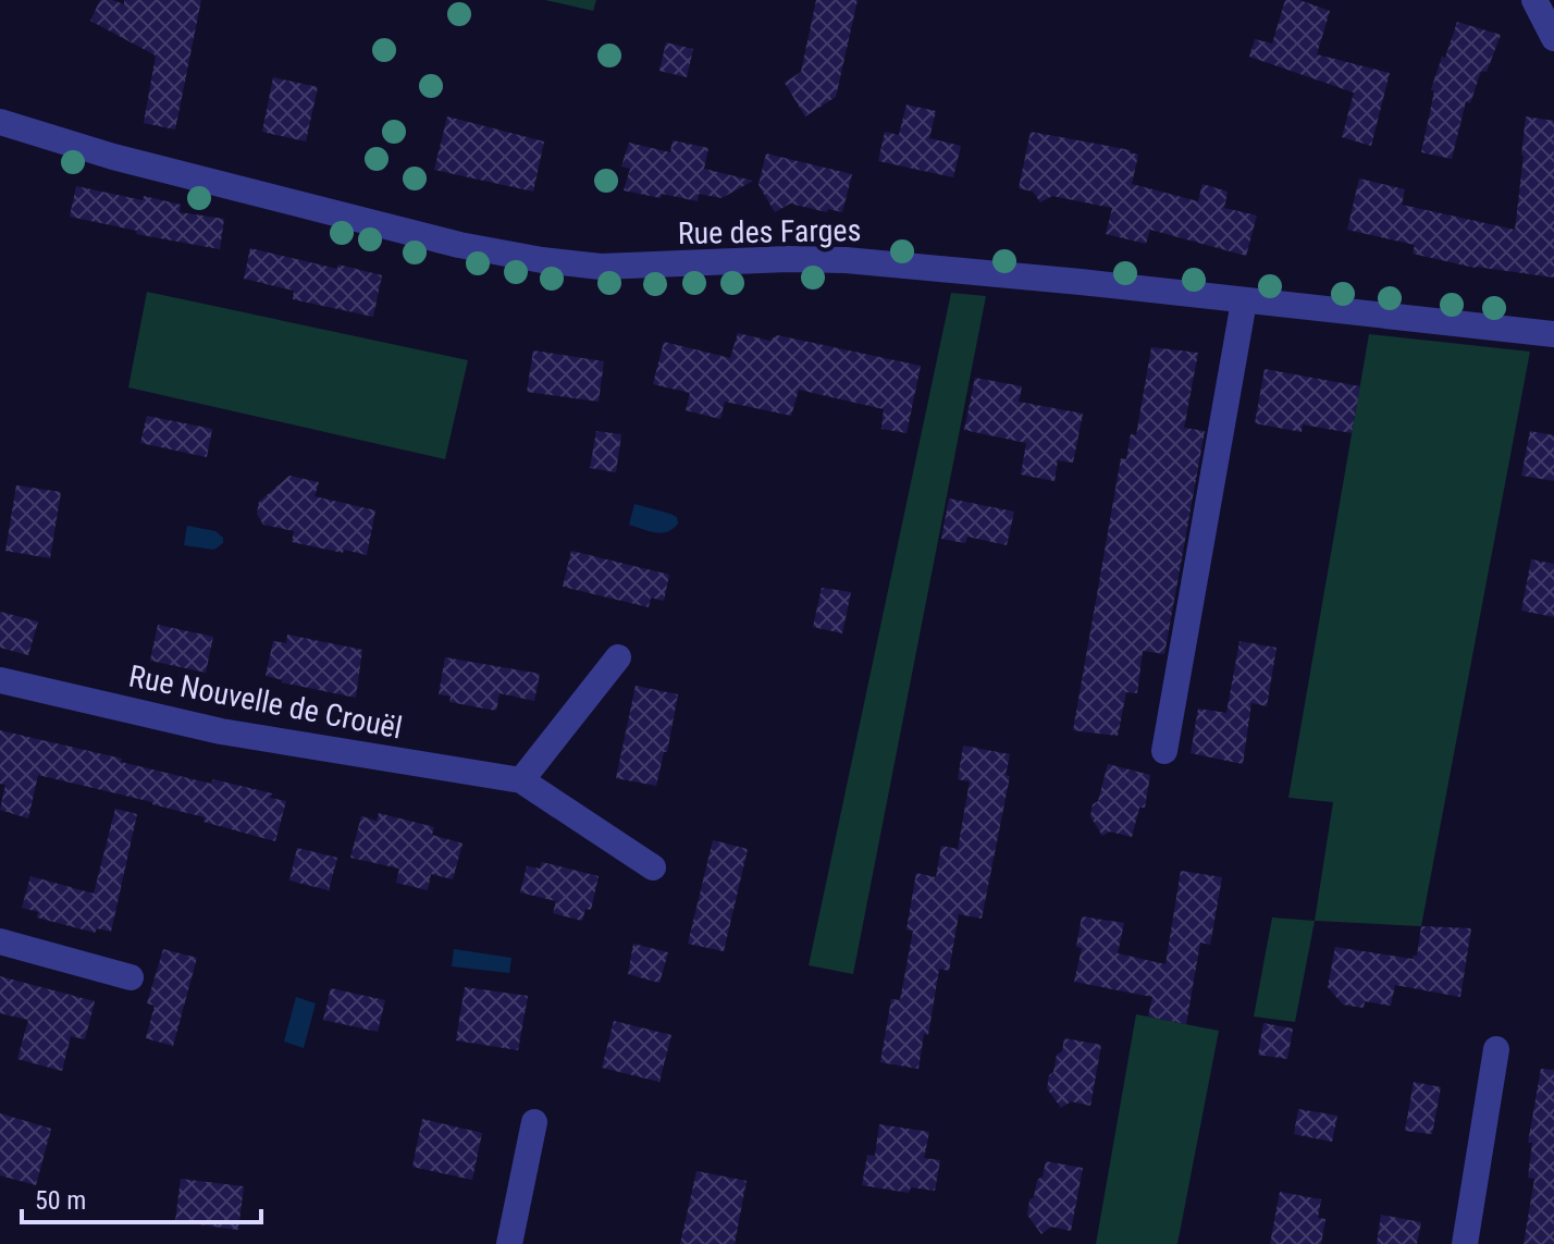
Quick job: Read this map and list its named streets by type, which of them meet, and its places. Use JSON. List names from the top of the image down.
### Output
{
  "streets": {
    "street": ["Rue des Farges", "Rue Nouvelle de Crouël"]
  },
  "scale_bar": "50 m"
}
